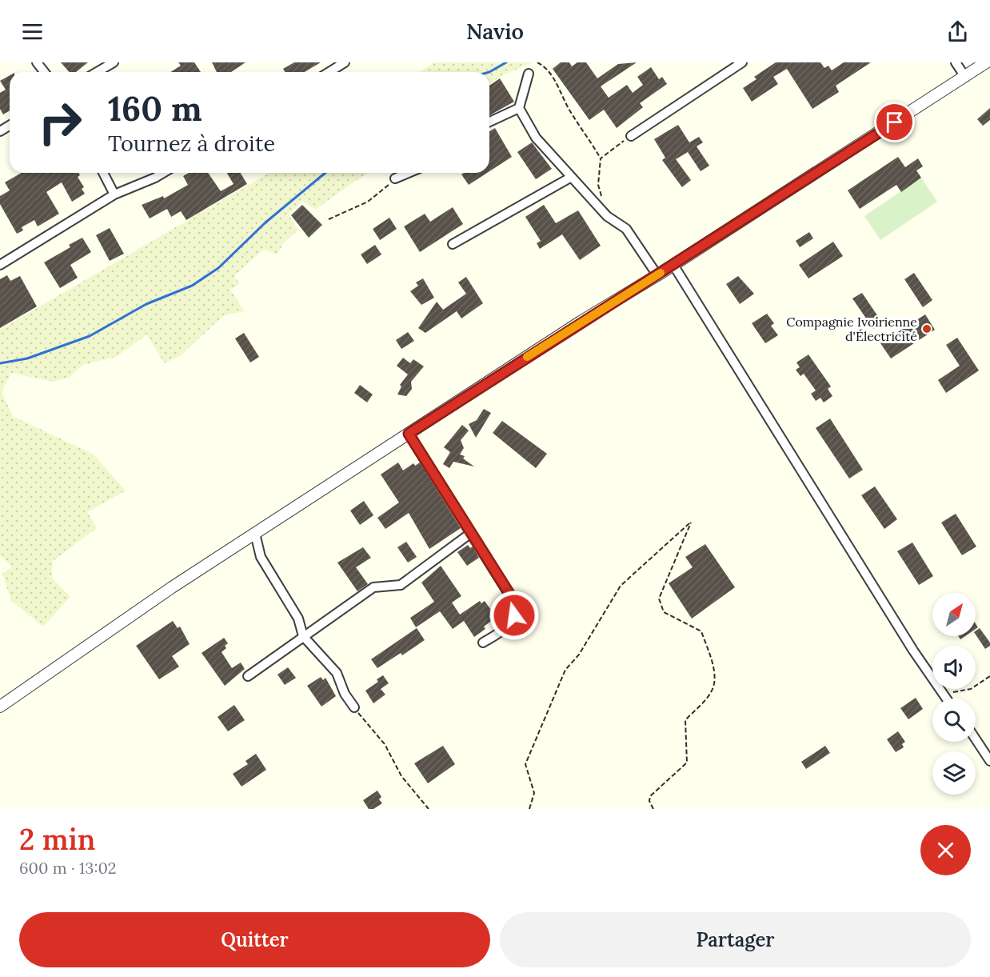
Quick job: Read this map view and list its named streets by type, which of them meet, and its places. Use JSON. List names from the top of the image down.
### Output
{
  "places": ["Compagnie Ivoirienne d'Électricité"],
  "north": "top right",
  "page": {
    "header": "Navio",
    "turn": ["160 m", "Tournez à droite"],
    "heading": ["2 min", "600 m · 13:02"],
    "buttons": ["Quitter", "Partager"]
  }
}
